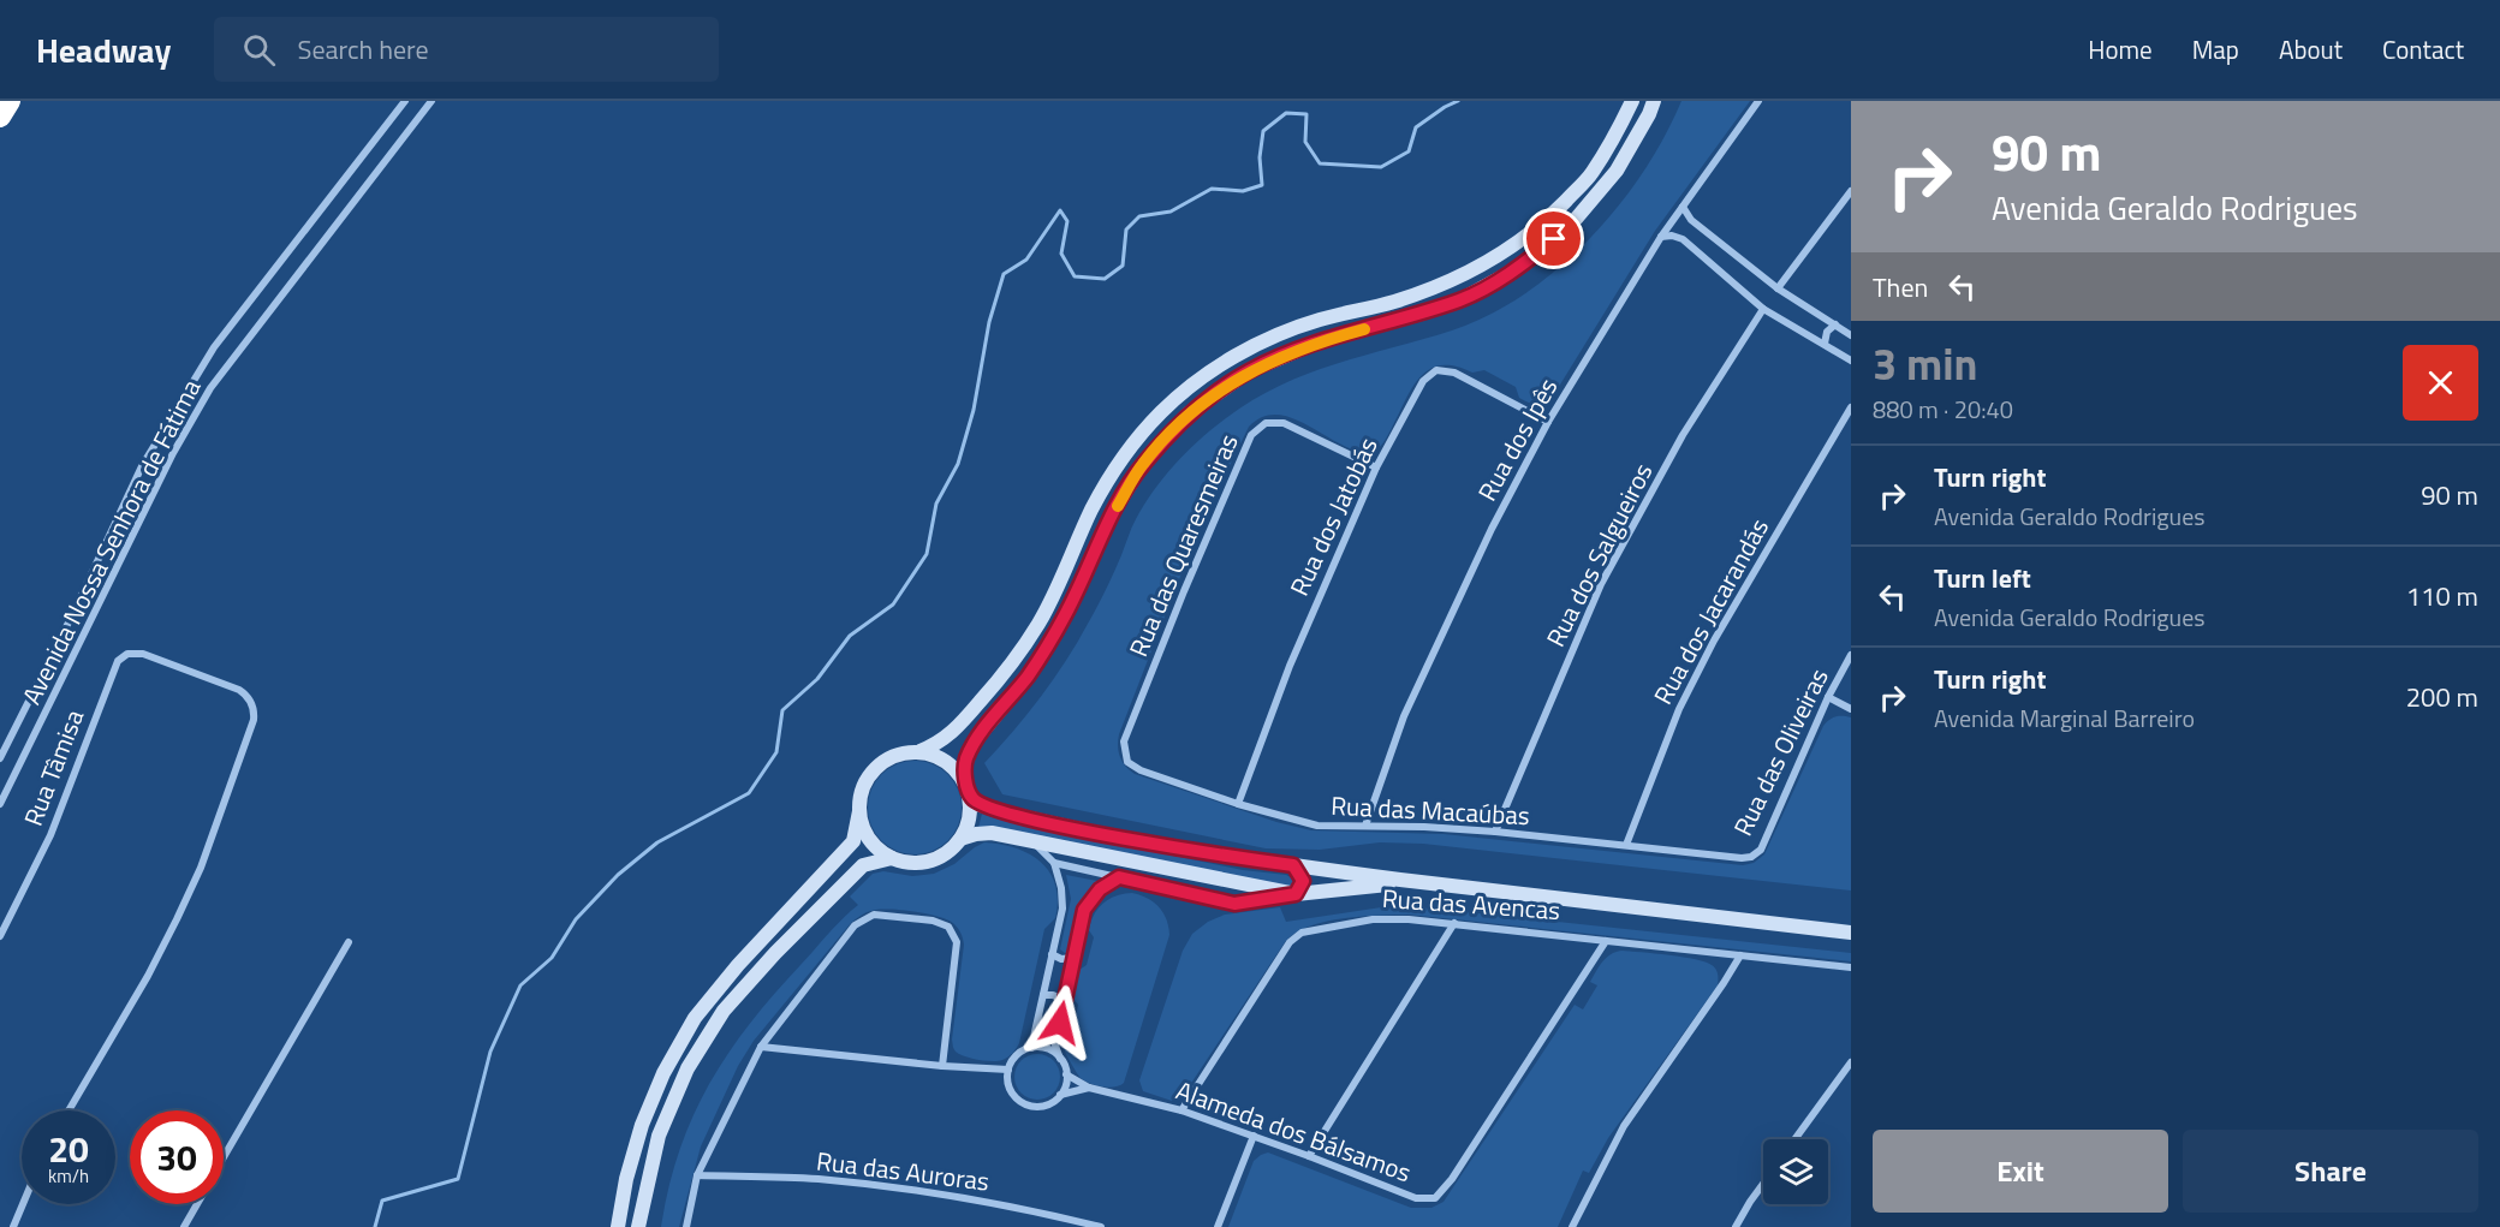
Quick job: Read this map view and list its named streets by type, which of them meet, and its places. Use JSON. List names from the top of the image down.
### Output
{
  "streets": {
    "street": [
      "Rua dos Ipês",
      "Rua dos Jatobás",
      "Avenida Nossa Senhora de Fátima",
      "Rua das Quaresmeiras",
      "Rua dos Salgueiros",
      "Rua dos Jacarandás",
      "Rua das Oliveiras",
      "Rua Tâmisa",
      "Rua das Macaúbas",
      "Rua das Avencas",
      "Alameda dos Bálsamos",
      "Rua das Auroras"
    ]
  },
  "crossings": [
    ["Rua dos Ipês", "Rua dos Jatobás"],
    ["Rua dos Ipês", "Rua das Macaúbas"],
    ["Rua dos Jatobás", "Rua das Quaresmeiras"],
    ["Rua dos Jatobás", "Rua das Macaúbas"],
    ["Rua das Quaresmeiras", "Rua das Macaúbas"],
    ["Rua dos Salgueiros", "Rua das Macaúbas"],
    ["Rua dos Jacarandás", "Rua das Macaúbas"],
    ["Rua das Oliveiras", "Rua das Macaúbas"],
    ["Rua das Avencas", "Alameda dos Bálsamos"]
  ],
  "page": {
    "header": "Headway",
    "search": "Search here",
    "nav": [
      "Home",
      "Map",
      "About",
      "Contact"
    ],
    "turn": ["90 m", "Avenida Geraldo Rodrigues"],
    "then": "Then",
    "heading": ["3 min", "880 m · 20:40"],
    "list": [
      {
        "name": "Turn right",
        "note": "Avenida Geraldo Rodrigues",
        "value": "90 m"
      },
      {
        "name": "Turn left",
        "note": "Avenida Geraldo Rodrigues",
        "value": "110 m"
      },
      {
        "name": "Turn right",
        "note": "Avenida Marginal Barreiro",
        "value": "200 m"
      }
    ],
    "speed": "20 km/h",
    "limit": "30",
    "buttons": ["Exit", "Share"]
  }
}
